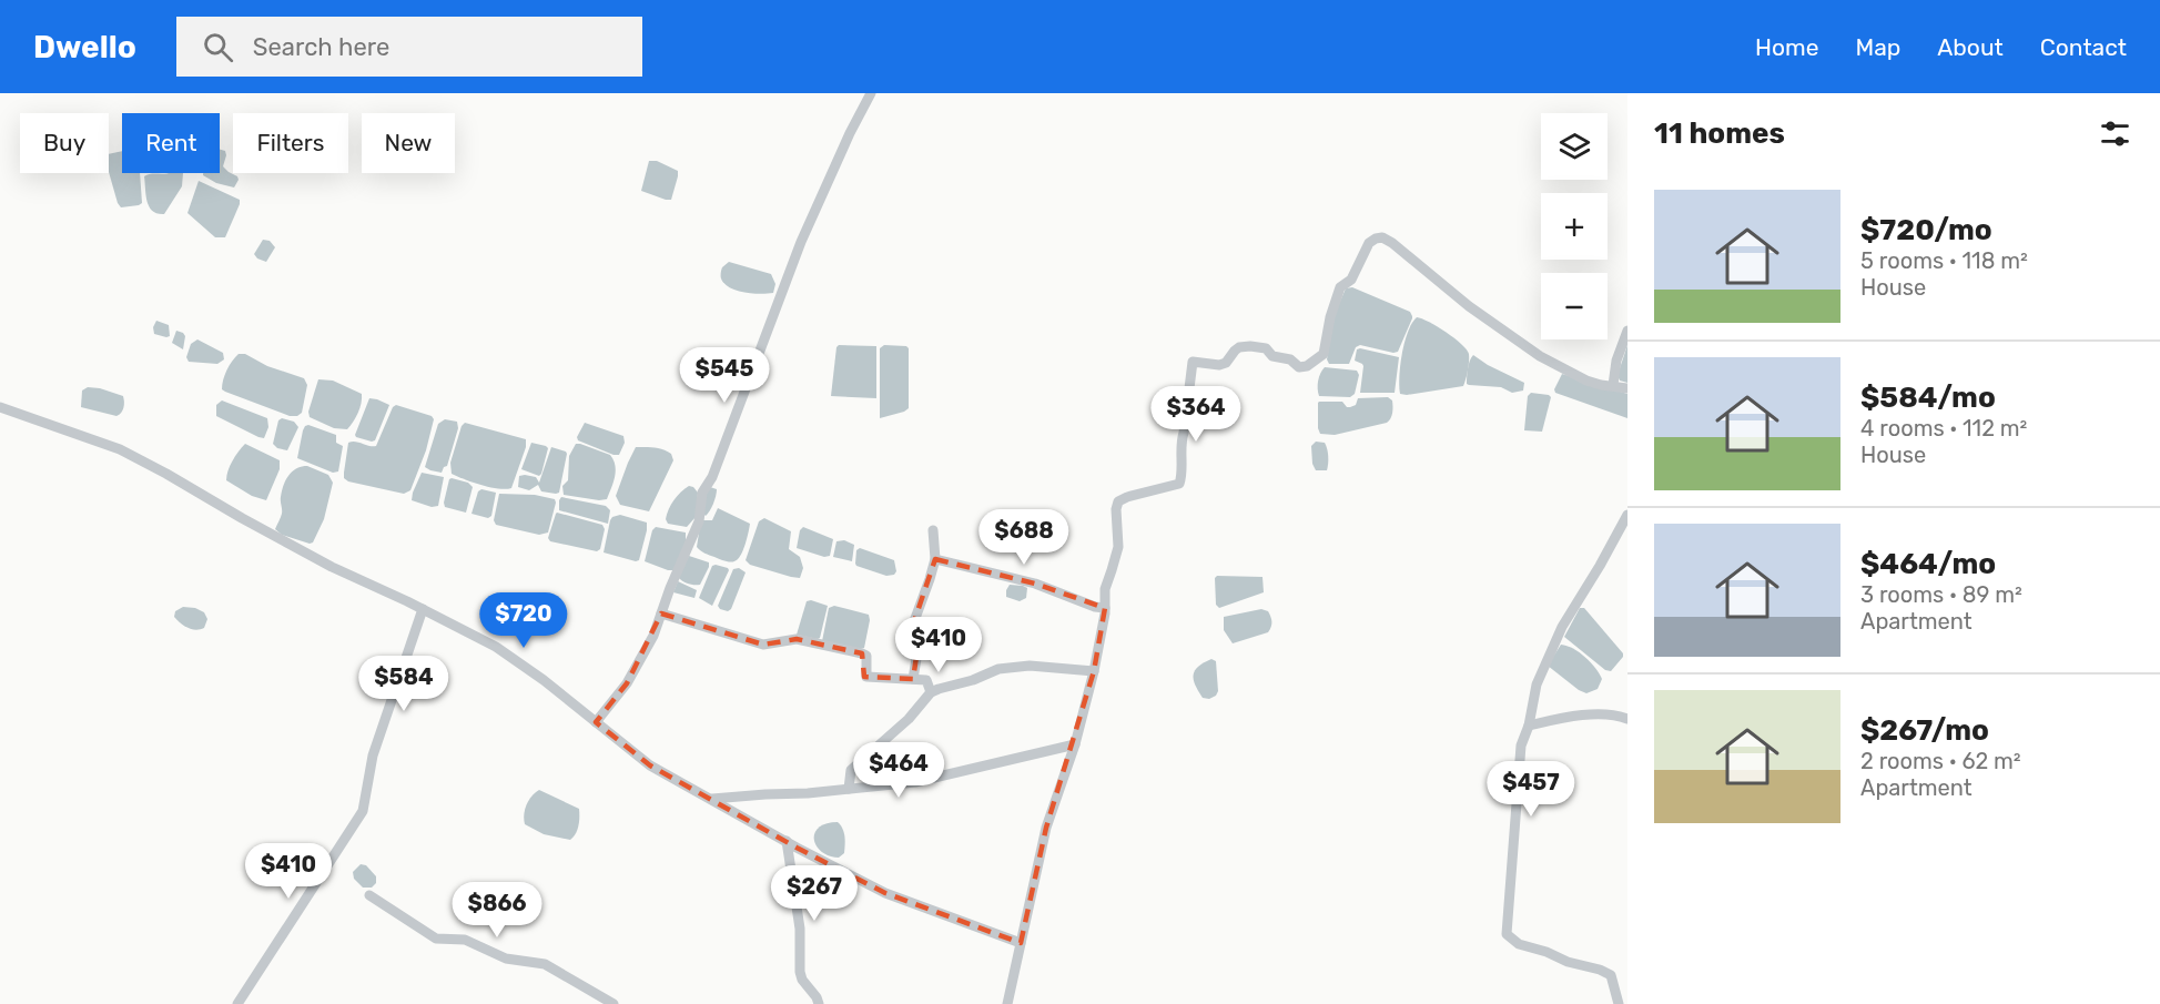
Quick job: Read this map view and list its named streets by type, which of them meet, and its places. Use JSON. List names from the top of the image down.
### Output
{
  "page": {
    "header": "Dwello",
    "search": "Search here",
    "nav": [
      "Home",
      "Map",
      "About",
      "Contact"
    ],
    "heading": "11 homes",
    "map_buttons": ["+", "−"],
    "chip": [
      "Buy",
      "Rent",
      "Filters",
      "New"
    ],
    "list": [
      {
        "name": "$720/mo",
        "note": "5 rooms · 118 m² · House"
      },
      {
        "name": "$584/mo",
        "note": "4 rooms · 112 m² · House"
      },
      {
        "name": "$464/mo",
        "note": "3 rooms · 89 m² · Apartment"
      },
      {
        "name": "$267/mo",
        "note": "2 rooms · 62 m² · Apartment"
      }
    ],
    "price": [
      "$545",
      "$364",
      "$688",
      "$720",
      "$410",
      "$584",
      "$464",
      "$457",
      "$410",
      "$267",
      "$866"
    ]
  }
}
